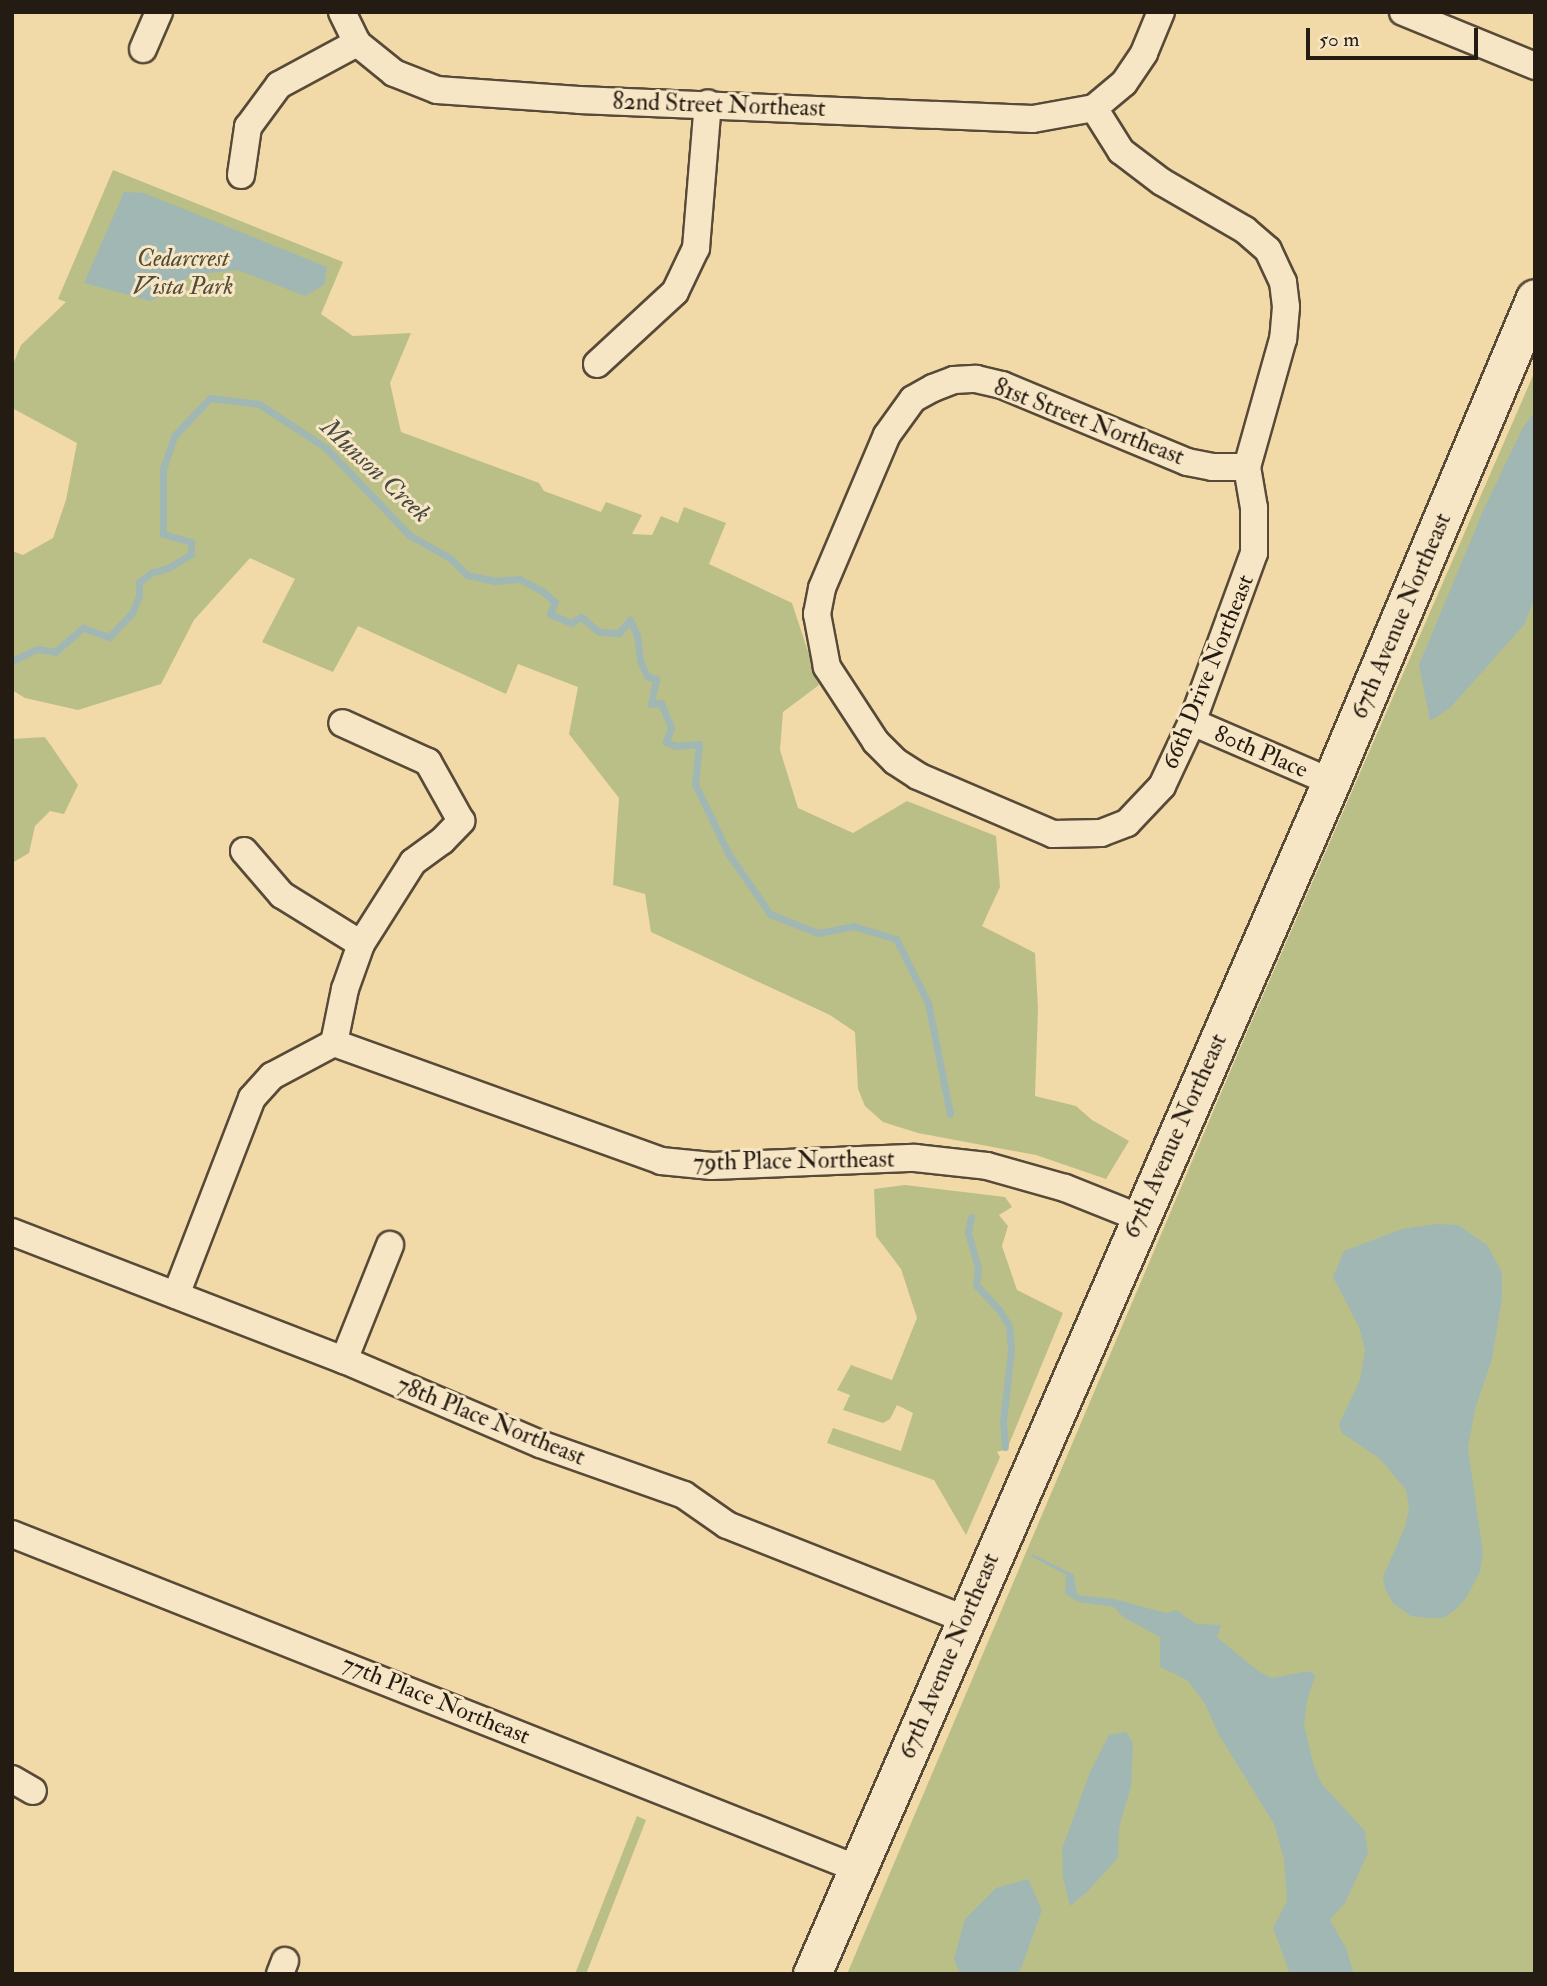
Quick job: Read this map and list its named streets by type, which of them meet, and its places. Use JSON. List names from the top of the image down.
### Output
{
  "streets": {
    "main road": ["67th Avenue Northeast"],
    "street": [
      "82nd Street Northeast",
      "81st Street Northeast",
      "66th Drive Northeast",
      "80th Place",
      "79th Place Northeast",
      "78th Place Northeast",
      "77th Place Northeast"
    ]
  },
  "crossings": [
    ["82nd Street Northeast", "66th Drive Northeast"],
    ["81st Street Northeast", "66th Drive Northeast"],
    ["67th Avenue Northeast", "80th Place"],
    ["67th Avenue Northeast", "79th Place Northeast"],
    ["67th Avenue Northeast", "78th Place Northeast"],
    ["67th Avenue Northeast", "77th Place Northeast"],
    ["66th Drive Northeast", "80th Place"]
  ],
  "water": ["Munson Creek"],
  "parks": ["Cedarcrest Vista Park"],
  "scale_bar": "50 m"
}
